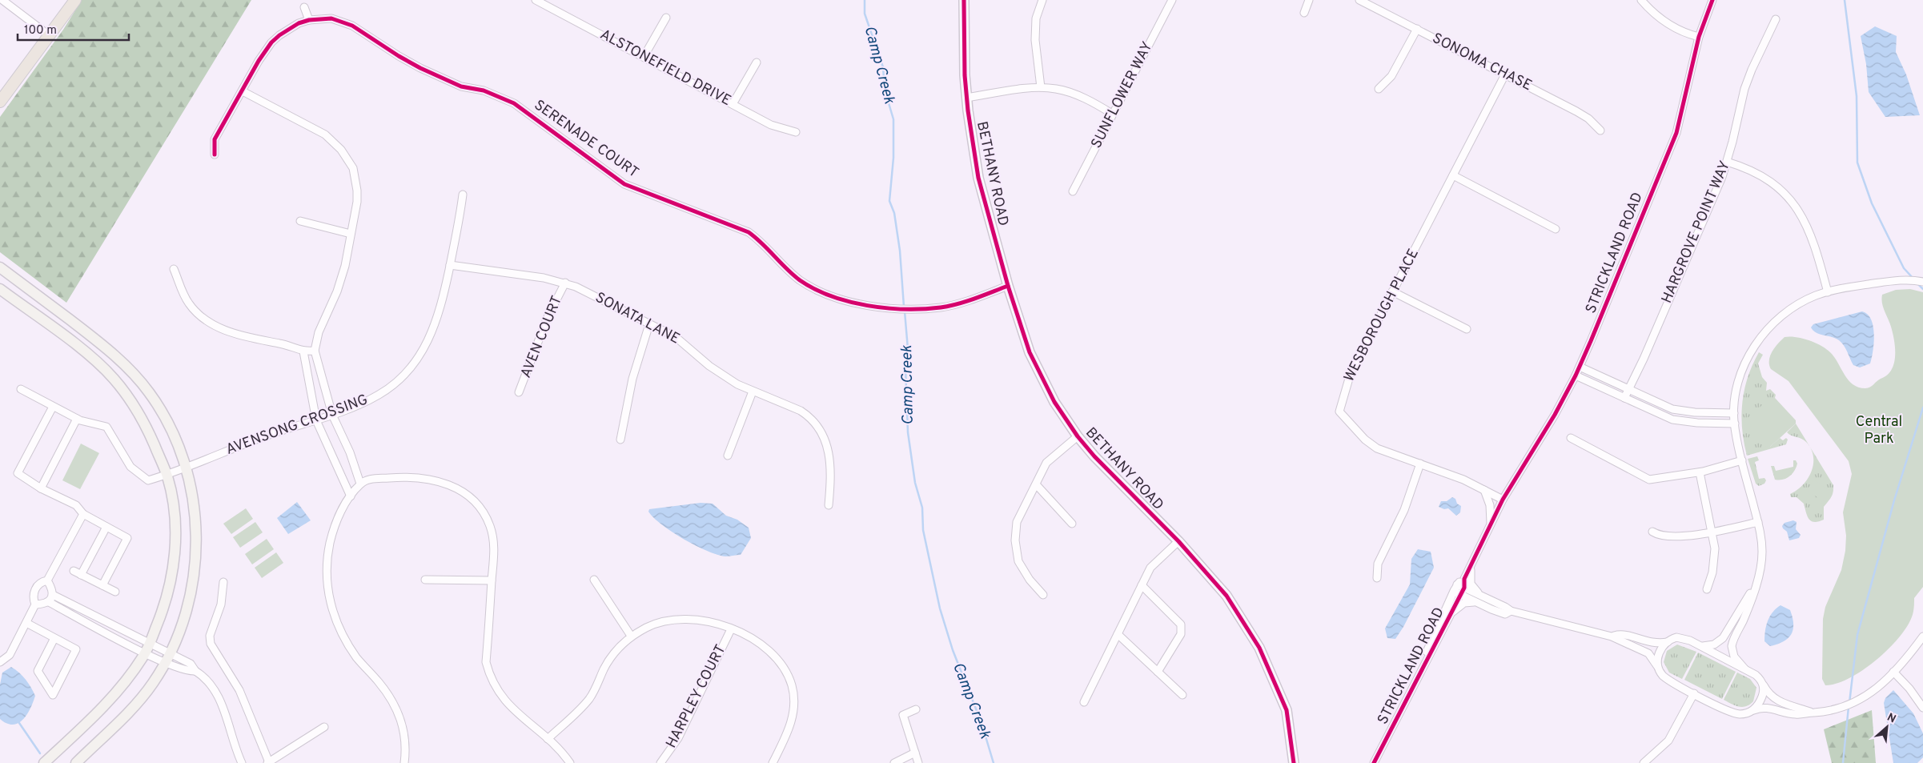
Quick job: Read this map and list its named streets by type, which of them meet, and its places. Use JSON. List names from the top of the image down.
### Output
{
  "streets": {
    "street": [
      "SONOMA CHASE",
      "ALSTONEFIELD DRIVE",
      "SUNFLOWER WAY",
      "SERENADE COURT",
      "BETHANY ROAD",
      "HARGROVE POINT WAY",
      "STRICKLAND ROAD",
      "WESBOROUGH PLACE",
      "SONATA LANE",
      "AVEN COURT",
      "AVENSONG CROSSING",
      "HARPLEY COURT"
    ]
  },
  "crossings": [
    ["SONOMA CHASE", "WESBOROUGH PLACE"],
    ["SERENADE COURT", "BETHANY ROAD"],
    ["STRICKLAND ROAD", "WESBOROUGH PLACE"],
    ["SONATA LANE", "AVEN COURT"],
    ["SONATA LANE", "AVENSONG CROSSING"]
  ],
  "water": ["Camp Creek"],
  "parks": ["Central Park"],
  "scale_bar": "100 m",
  "north": "top right"
}
